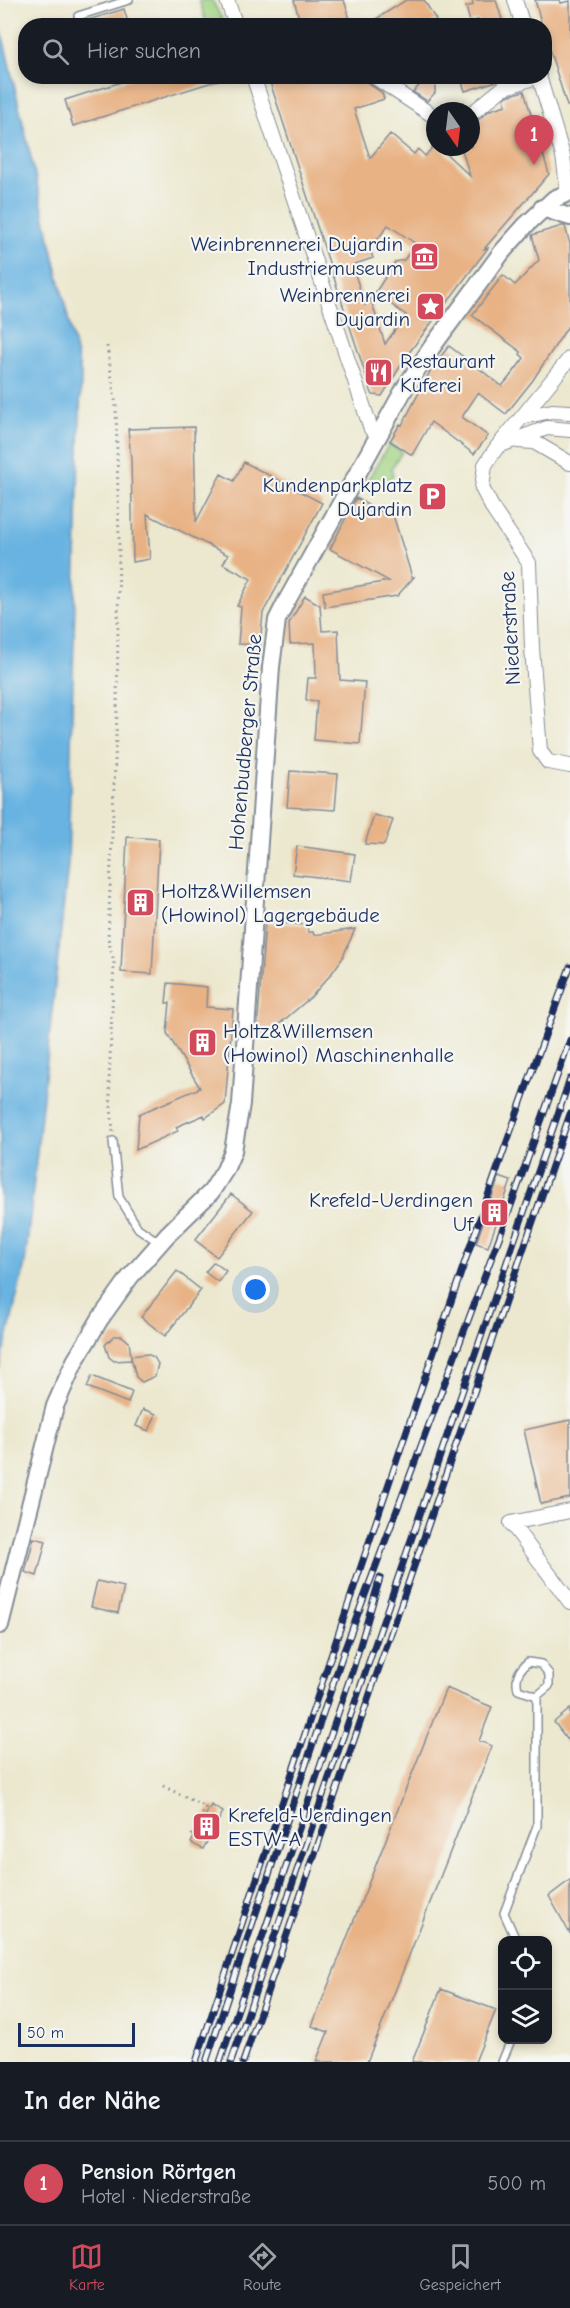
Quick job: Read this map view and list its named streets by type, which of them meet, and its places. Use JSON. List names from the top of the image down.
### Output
{
  "streets": {
    "street": ["Niederstraße", "Hohenbudberger Straße"]
  },
  "places": {
    "museum": ["Weinbrennerei Dujardin Industriemuseum"],
    "place": ["Weinbrennerei Dujardin"],
    "restaurant": ["Restaurant Küferei"],
    "parking": ["Kundenparkplatz Dujardin"],
    "building": [
      "Holtz&Willemsen (Howinol) Lagergebäude",
      "Holtz&Willemsen (Howinol) Maschinenhalle",
      "Krefeld-Uerdingen Uf",
      "Krefeld-Uerdingen ESTW-A"
    ]
  },
  "scale_bar": "50 m",
  "north": "bottom",
  "page": {
    "search": "Hier suchen",
    "pins": "1",
    "scale": "50 m",
    "heading": "In der Nähe",
    "list": [
      {
        "mark": "1",
        "name": "Pension Rörtgen",
        "note": "Hotel · Niederstraße",
        "value": "500 m"
      }
    ],
    "nav": ["Karte", "Route", "Gespeichert"]
  }
}
